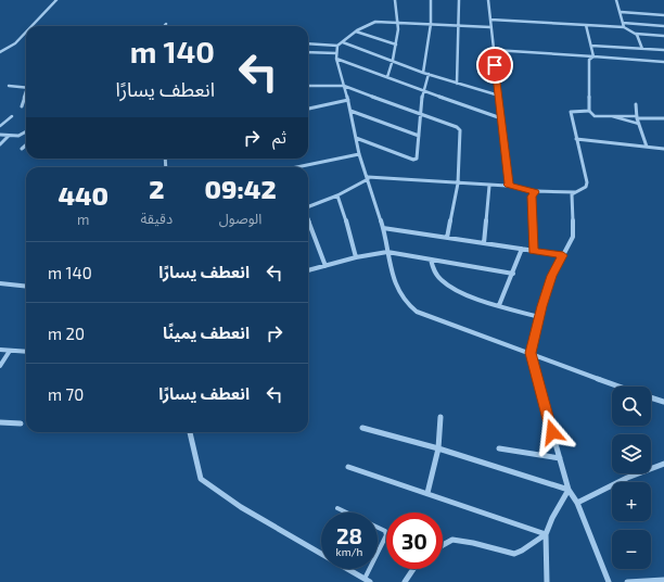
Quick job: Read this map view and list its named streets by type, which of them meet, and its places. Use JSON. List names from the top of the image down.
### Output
{
  "page": {
    "turn": ["140 m", "انعطف يسارًا"],
    "then": "ثم",
    "eta": [
      "09:42",
      "الوصول",
      "2",
      "دقيقة",
      "440",
      "m"
    ],
    "list": [
      {
        "name": "انعطف يسارًا",
        "value": "140 m"
      },
      {
        "name": "انعطف يمينًا",
        "value": "20 m"
      },
      {
        "name": "انعطف يسارًا",
        "value": "70 m"
      }
    ],
    "map_buttons": ["+", "−"],
    "speed": "28 km/h",
    "limit": "30"
  }
}
